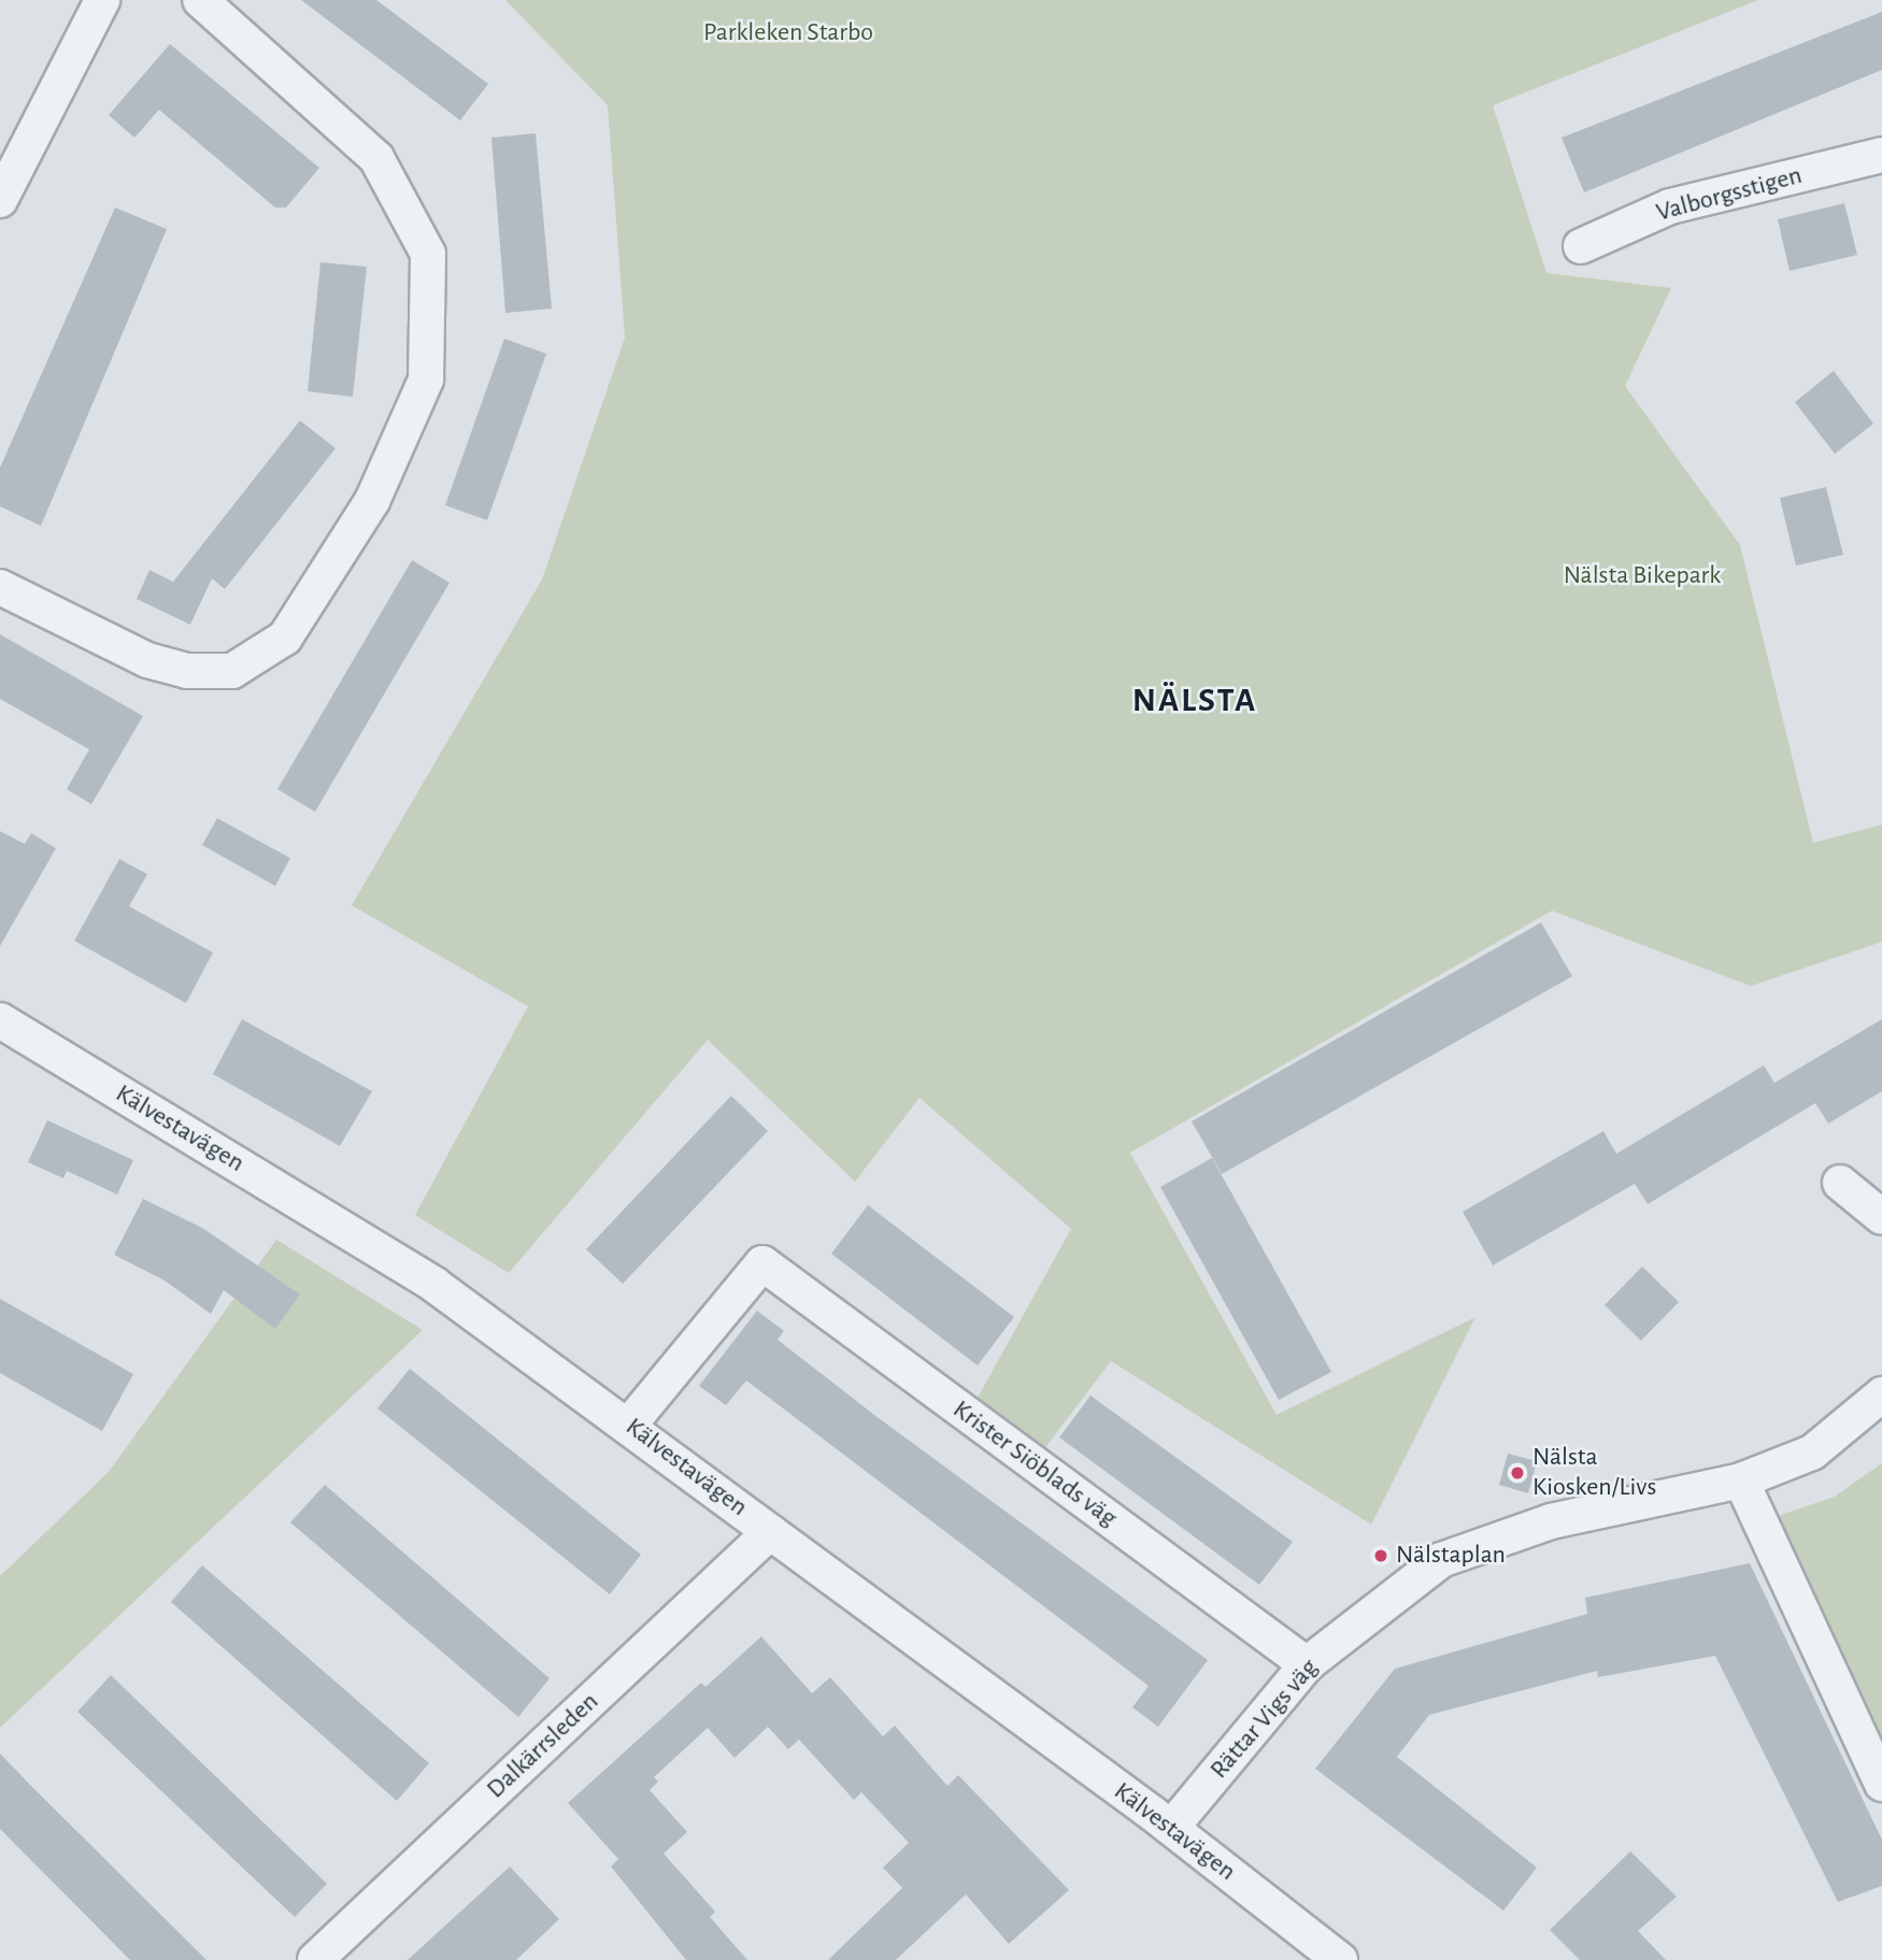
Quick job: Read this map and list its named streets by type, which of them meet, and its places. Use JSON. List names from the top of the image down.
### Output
{
  "streets": {
    "street": [
      "Valborgsstigen",
      "Kälvestavägen",
      "Krister Siöblads väg",
      "Rättar Vigs väg",
      "Dalkärrsleden"
    ]
  },
  "crossings": [
    ["Kälvestavägen", "Krister Siöblads väg"],
    ["Kälvestavägen", "Rättar Vigs väg"],
    ["Kälvestavägen", "Dalkärrsleden"],
    ["Krister Siöblads väg", "Rättar Vigs väg"]
  ],
  "districts": ["NÄLSTA"],
  "parks": ["Parkleken Starbo", "Nälsta Bikepark"],
  "places": ["Nälsta Kiosken/Livs", "Nälstaplan"]
}
